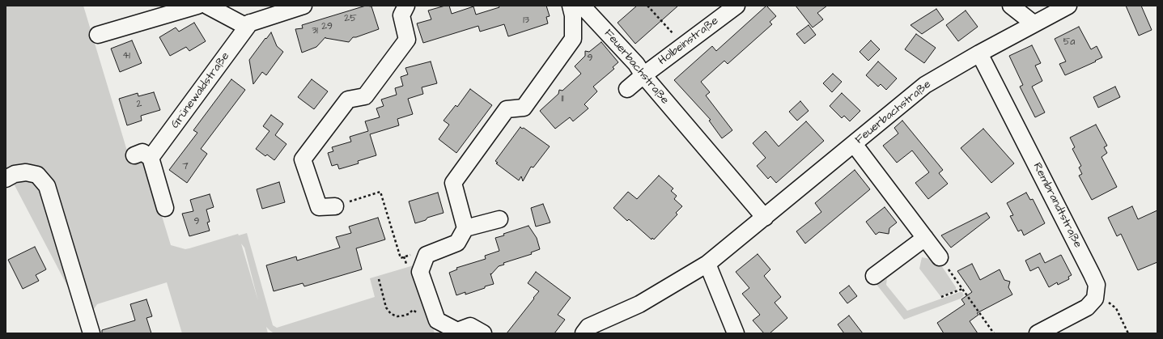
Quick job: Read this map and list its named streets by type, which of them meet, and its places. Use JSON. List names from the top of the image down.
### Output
{
  "streets": {
    "street": [
      "Holbeinstraße",
      "Feuerbachstraße",
      "Grünewaldstraße",
      "Rembrandtstraße"
    ]
  },
  "crossings": [
    ["Holbeinstraße", "Feuerbachstraße"],
    ["Feuerbachstraße", "Rembrandtstraße"]
  ],
  "house_numbers": [
    "25",
    "13",
    "29",
    "31",
    "5a",
    "41",
    "9",
    "11",
    "2",
    "7",
    "9"
  ]
}
